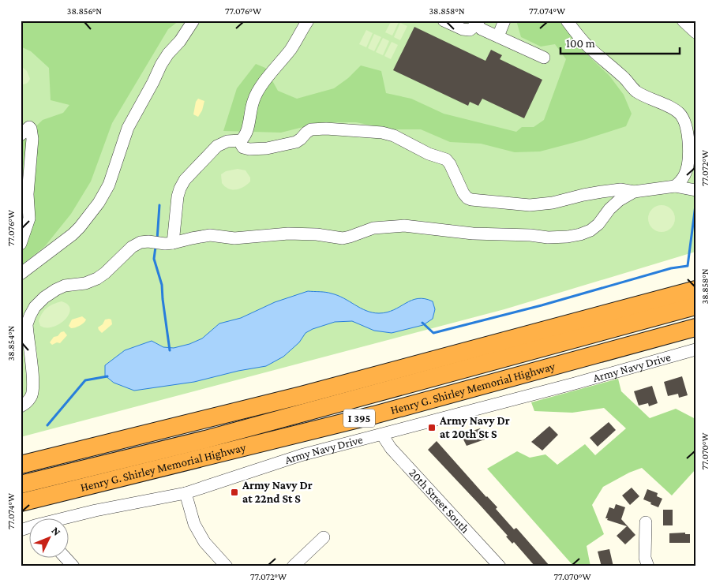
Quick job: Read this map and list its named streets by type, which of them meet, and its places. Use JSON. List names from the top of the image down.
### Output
{
  "streets": {
    "highway": ["Henry G. Shirley Memorial Highway", "I 395"],
    "street": ["Army Navy Drive", "20th Street South"]
  },
  "crossings": [
    ["Army Navy Drive", "20th Street South"]
  ],
  "places": {
    "transit": ["Army Navy Dr at 20th St S", "Army Navy Dr at 22nd St S"]
  },
  "scale_bar": "100 m",
  "north": "top right",
  "coordinates": [
    "38.856°N",
    "77.076°W",
    "38.858°N",
    "77.074°W",
    "77.072°W",
    "38.854°N",
    "77.070°W"
  ]
}
